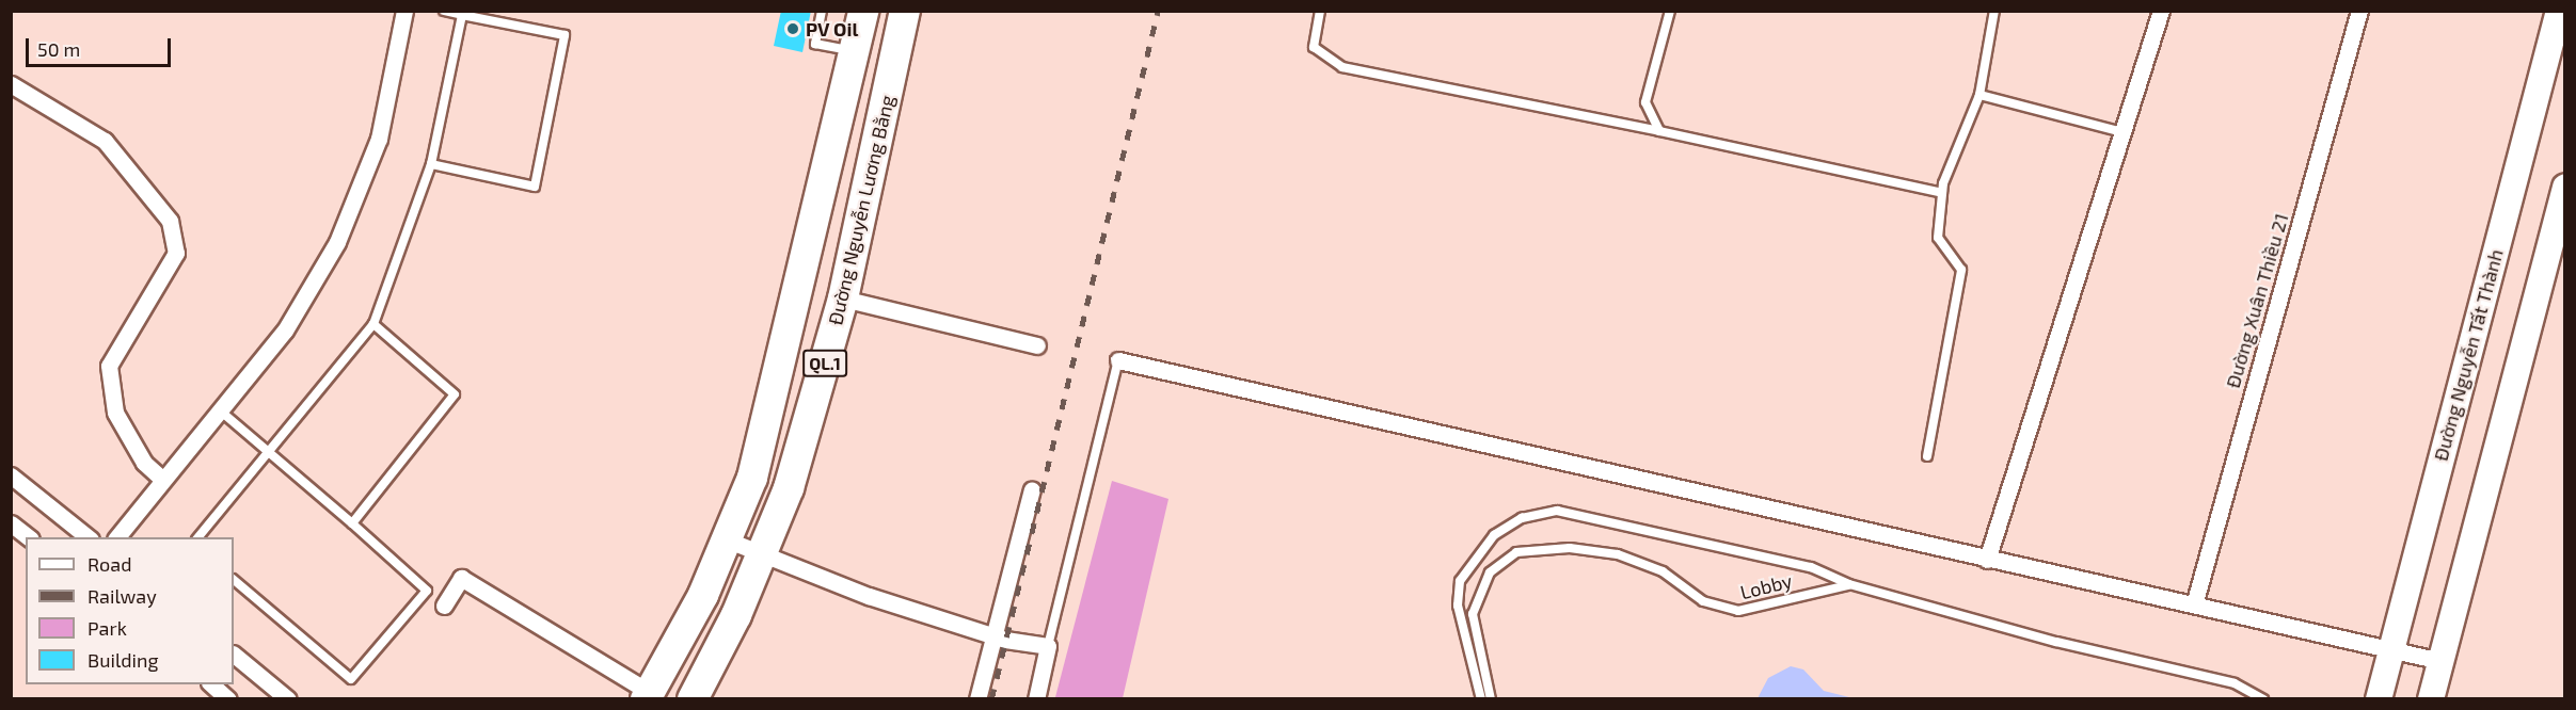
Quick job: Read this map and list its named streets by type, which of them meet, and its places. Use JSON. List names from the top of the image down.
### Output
{
  "streets": {
    "highway": ["Đường Nguyễn Lương Bằng", "QL.1"],
    "main road": ["Đường Nguyễn Tất Thành"],
    "street": ["Đường Xuân Thiều 21"],
    "lane": ["Lobby"]
  },
  "places": ["PV Oil"],
  "legend": [
    "Road",
    "Railway",
    "Park",
    "Building"
  ],
  "scale_bar": "50 m"
}
